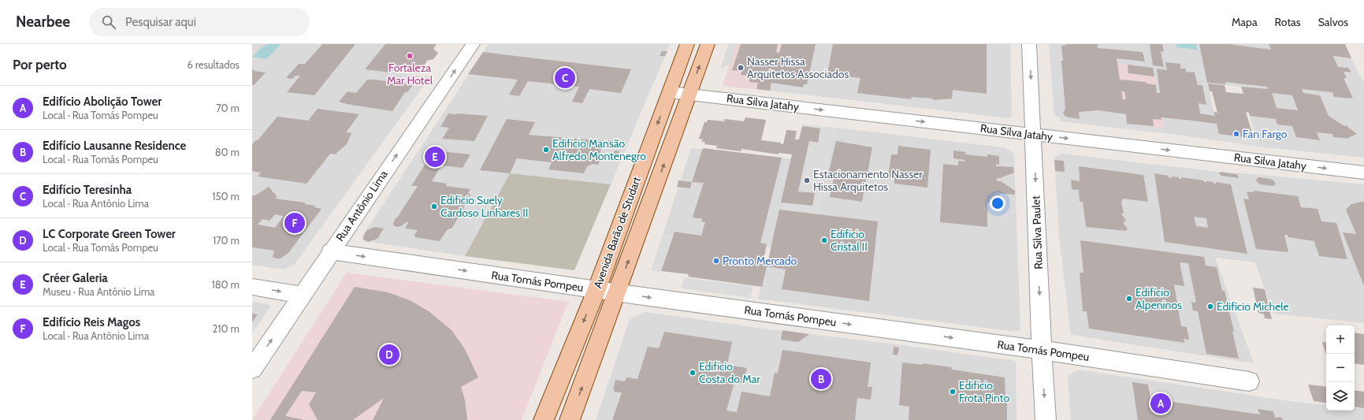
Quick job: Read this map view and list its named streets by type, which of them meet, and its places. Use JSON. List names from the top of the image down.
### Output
{
  "streets": {
    "main road": ["Avenida Barão de Studart"],
    "street": [
      "Rua Silva Jatahy",
      "Rua Antônio Lima",
      "Rua Silva Paulet",
      "Rua Tomás Pompeu"
    ]
  },
  "crossings": [
    ["Rua Silva Jatahy", "Avenida Barão de Studart"],
    ["Rua Silva Jatahy", "Rua Silva Paulet"],
    ["Rua Antônio Lima", "Rua Tomás Pompeu"],
    ["Avenida Barão de Studart", "Rua Tomás Pompeu"],
    ["Rua Silva Paulet", "Rua Tomás Pompeu"]
  ],
  "one_way": [
    "Rua Silva Jatahy",
    "Rua Antônio Lima",
    "Rua Silva Paulet",
    "Rua Tomás Pompeu"
  ],
  "places": [
    "Fortaleza Mar Hotel",
    "Nasser Hissa Arquitetos Associados",
    "Fan Fargo",
    "Edifício Mansão Alfredo Montenegro",
    "Estacionamento Nasser Hissa Arquitetos",
    "Edifício Suely Cardoso Linhares II",
    "Edifício Cristal II",
    "Pronto Mercado",
    "Edifício Alpeninos",
    "Edifício Michele",
    "Edifício Costa do Mar",
    "Edifício Frota Pinto"
  ],
  "page": {
    "header": "Nearbee",
    "search": "Pesquisar aqui",
    "nav": ["Mapa", "Rotas", "Salvos"],
    "heading": ["Por perto", "6 resultados"],
    "pins": [
      "C",
      "E",
      "F",
      "D",
      "B",
      "A"
    ],
    "list": [
      {
        "mark": "A",
        "name": "Edifício Abolição Tower",
        "note": "Local · Rua Tomás Pompeu",
        "value": "70 m"
      },
      {
        "mark": "B",
        "name": "Edifício Lausanne Residence",
        "note": "Local · Rua Tomás Pompeu",
        "value": "80 m"
      },
      {
        "mark": "C",
        "name": "Edifício Teresinha",
        "note": "Local · Rua Antônio Lima",
        "value": "150 m"
      },
      {
        "mark": "D",
        "name": "LC Corporate Green Tower",
        "note": "Local · Rua Tomás Pompeu",
        "value": "170 m"
      },
      {
        "mark": "E",
        "name": "Créer Galeria",
        "note": "Museu · Rua Antônio Lima",
        "value": "180 m"
      },
      {
        "mark": "F",
        "name": "Edifício Reis Magos",
        "note": "Local · Rua Antônio Lima",
        "value": "210 m"
      }
    ],
    "map_buttons": ["+", "−"]
  }
}
